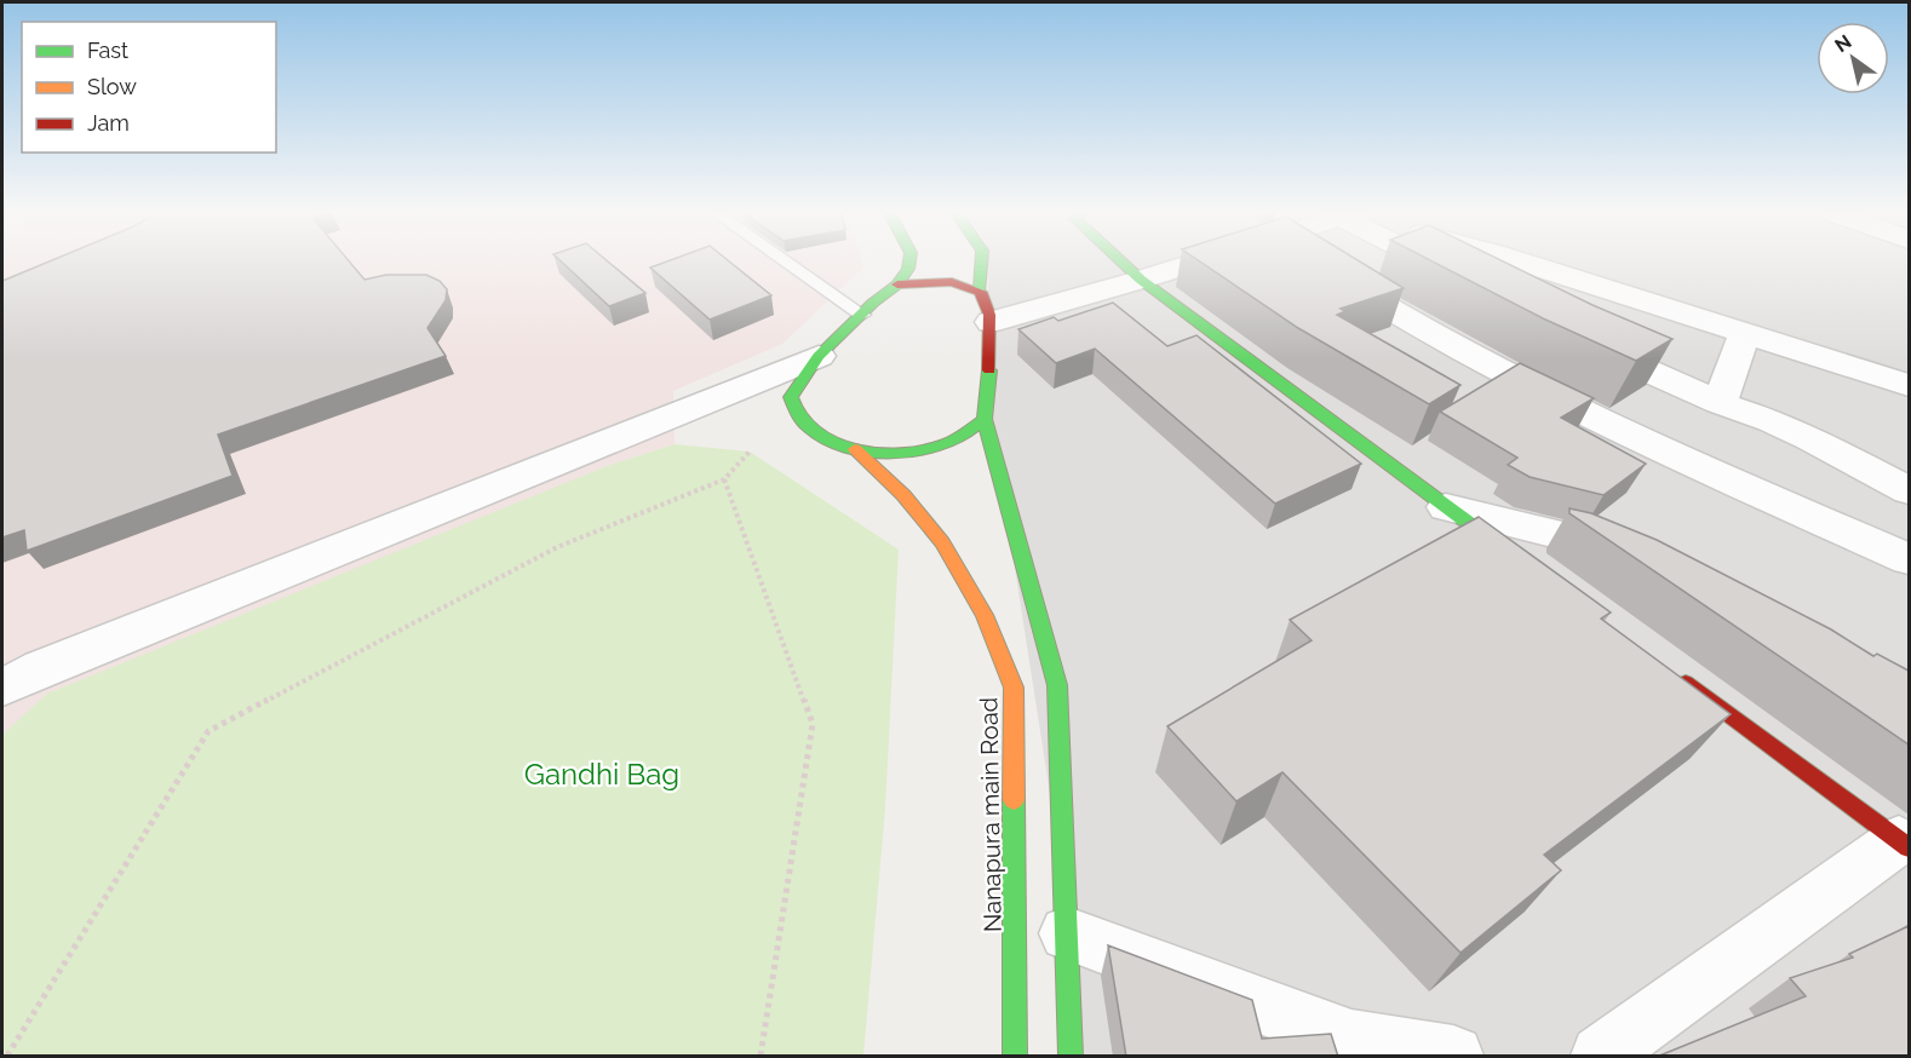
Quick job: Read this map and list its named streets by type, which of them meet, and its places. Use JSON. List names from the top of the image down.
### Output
{
  "streets": {
    "main road": ["Nanapura main Road"]
  },
  "parks": ["Gandhi Bag"],
  "legend": ["Fast", "Slow", "Jam"],
  "north": "top left"
}
